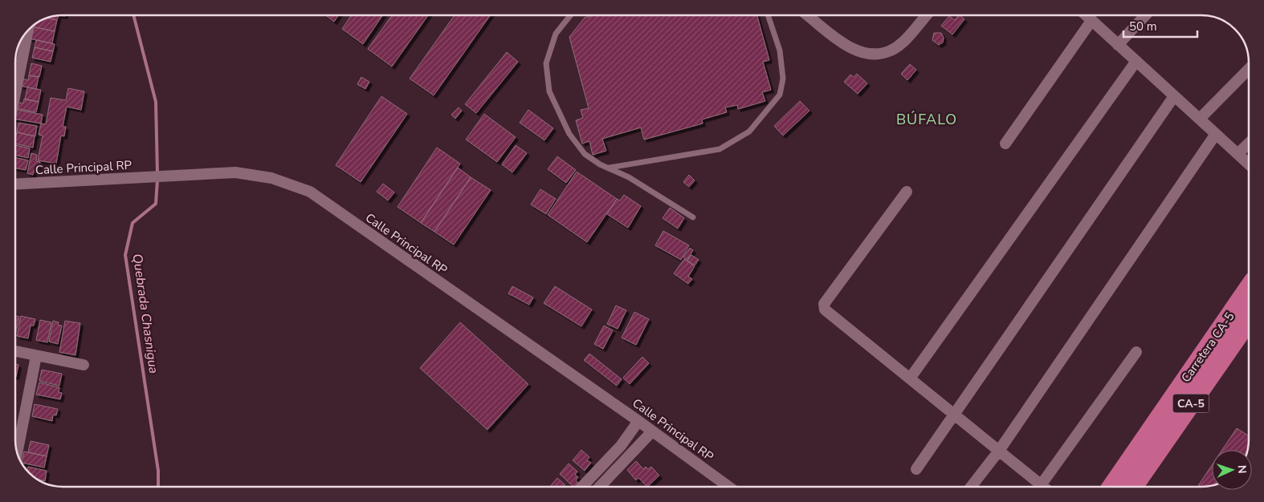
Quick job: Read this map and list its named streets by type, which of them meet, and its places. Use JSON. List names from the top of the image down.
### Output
{
  "streets": {
    "highway": ["Carretera CA-5", "CA-5"],
    "street": ["Calle Principal RP"]
  },
  "districts": ["BÚFALO"],
  "water": ["Quebrada Chasnigua"],
  "scale_bar": "50 m",
  "north": "right"
}
